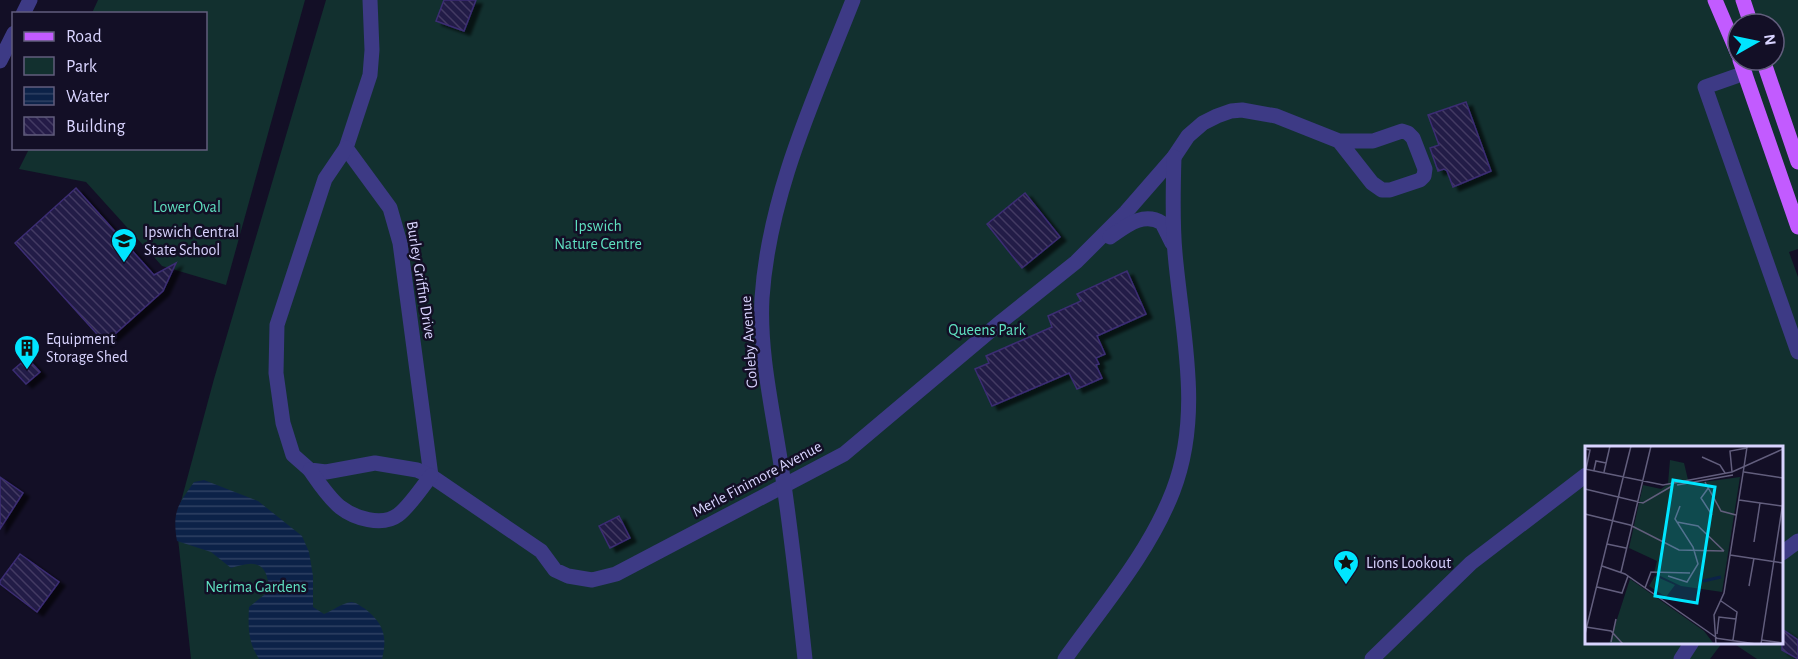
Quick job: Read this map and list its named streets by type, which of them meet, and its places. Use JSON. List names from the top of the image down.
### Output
{
  "streets": {
    "street": ["Burley Griffin Drive", "Goleby Avenue", "Merle Finimore Avenue"]
  },
  "crossings": [
    ["Burley Griffin Drive", "Merle Finimore Avenue"],
    ["Goleby Avenue", "Merle Finimore Avenue"]
  ],
  "parks": [
    "Lower Oval",
    "Ipswich Nature Centre",
    "Queens Park",
    "Nerima Gardens"
  ],
  "places": {
    "school or university": ["Ipswich Central State School"],
    "building": ["Equipment Storage Shed"],
    "place": ["Lions Lookout"]
  },
  "legend": [
    "Road",
    "Park",
    "Water",
    "Building"
  ],
  "north": "right"
}
